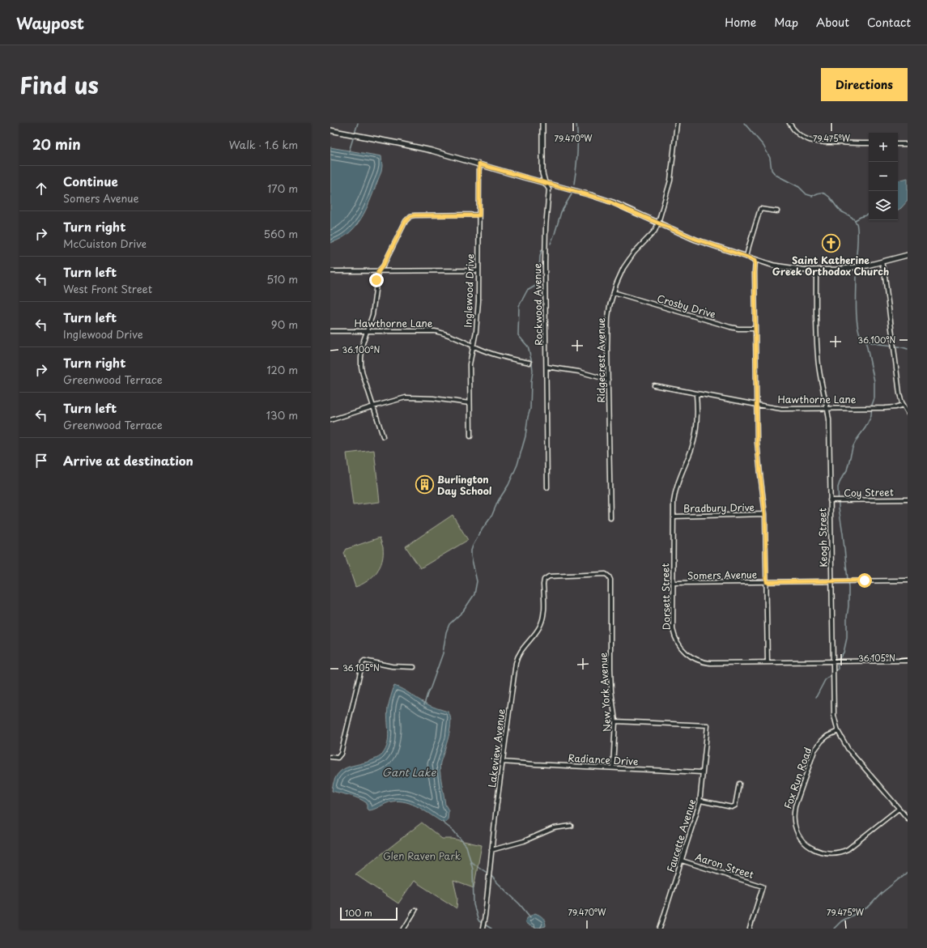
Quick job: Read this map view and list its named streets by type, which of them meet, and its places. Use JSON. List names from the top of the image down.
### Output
{
  "streets": {
    "street": [
      "Inglewood Drive",
      "Rockwood Avenue",
      "Crosby Drive",
      "Hawthorne Lane",
      "Ridgecrest Avenue",
      "Coy Street",
      "Bradbury Drive",
      "Keogh Street",
      "Somers Avenue",
      "Dorsett Street",
      "New York Avenue",
      "Lakeview Avenue",
      "Radiance Drive",
      "Fox Run Road",
      "Faucette Avenue",
      "Aaron Street"
    ]
  },
  "crossings": [
    ["Inglewood Drive", "Hawthorne Lane"],
    ["Crosby Drive", "Ridgecrest Avenue"],
    ["Hawthorne Lane", "Keogh Street"],
    ["Hawthorne Lane", "Dorsett Street"],
    ["Coy Street", "Keogh Street"],
    ["Bradbury Drive", "Dorsett Street"],
    ["Keogh Street", "Somers Avenue"],
    ["Keogh Street", "Dorsett Street"],
    ["Keogh Street", "Fox Run Road"],
    ["Somers Avenue", "Dorsett Street"],
    ["New York Avenue", "Lakeview Avenue"],
    ["New York Avenue", "Radiance Drive"],
    ["New York Avenue", "Faucette Avenue"],
    ["Lakeview Avenue", "Radiance Drive"],
    ["Radiance Drive", "Faucette Avenue"],
    ["Faucette Avenue", "Aaron Street"]
  ],
  "water": ["Gant Lake"],
  "parks": ["Glen Raven Park"],
  "places": {
    "church": ["Saint Katherine Greek Orthodox Church"],
    "building": ["Burlington Day School"]
  },
  "scale_bar": "100 m",
  "page": {
    "header": "Waypost",
    "nav": [
      "Home",
      "Map",
      "About",
      "Contact"
    ],
    "title": "Find us",
    "buttons": "Directions",
    "heading": ["20 min", "Walk · 1.6 km"],
    "map_buttons": ["+", "−"],
    "list": [
      ["Continue", "Somers Avenue", "170 m"],
      ["Turn right", "McCuiston Drive", "560 m"],
      ["Turn left", "West Front Street", "510 m"],
      ["Turn left", "Inglewood Drive", "90 m"],
      ["Turn right", "Greenwood Terrace", "120 m"],
      ["Turn left", "Greenwood Terrace", "130 m"],
      "Arrive at destination"
    ],
    "scale": "100 m"
  },
  "coordinates": [
    "79.470°W",
    "79.475°W",
    "36.100°N",
    "36.105°N"
  ]
}
